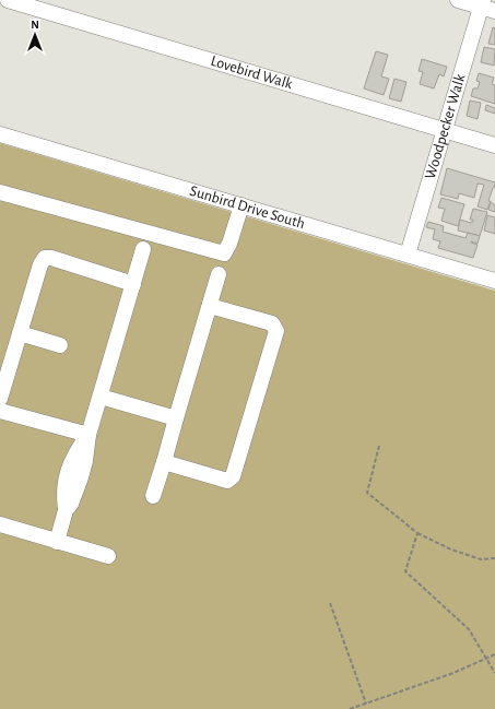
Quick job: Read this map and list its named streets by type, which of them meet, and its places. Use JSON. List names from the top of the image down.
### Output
{
  "streets": {
    "street": ["Lovebird Walk", "Woodpecker Walk", "Sunbird Drive South"]
  },
  "crossings": [
    ["Lovebird Walk", "Woodpecker Walk"],
    ["Woodpecker Walk", "Sunbird Drive South"]
  ],
  "north": "top"
}
